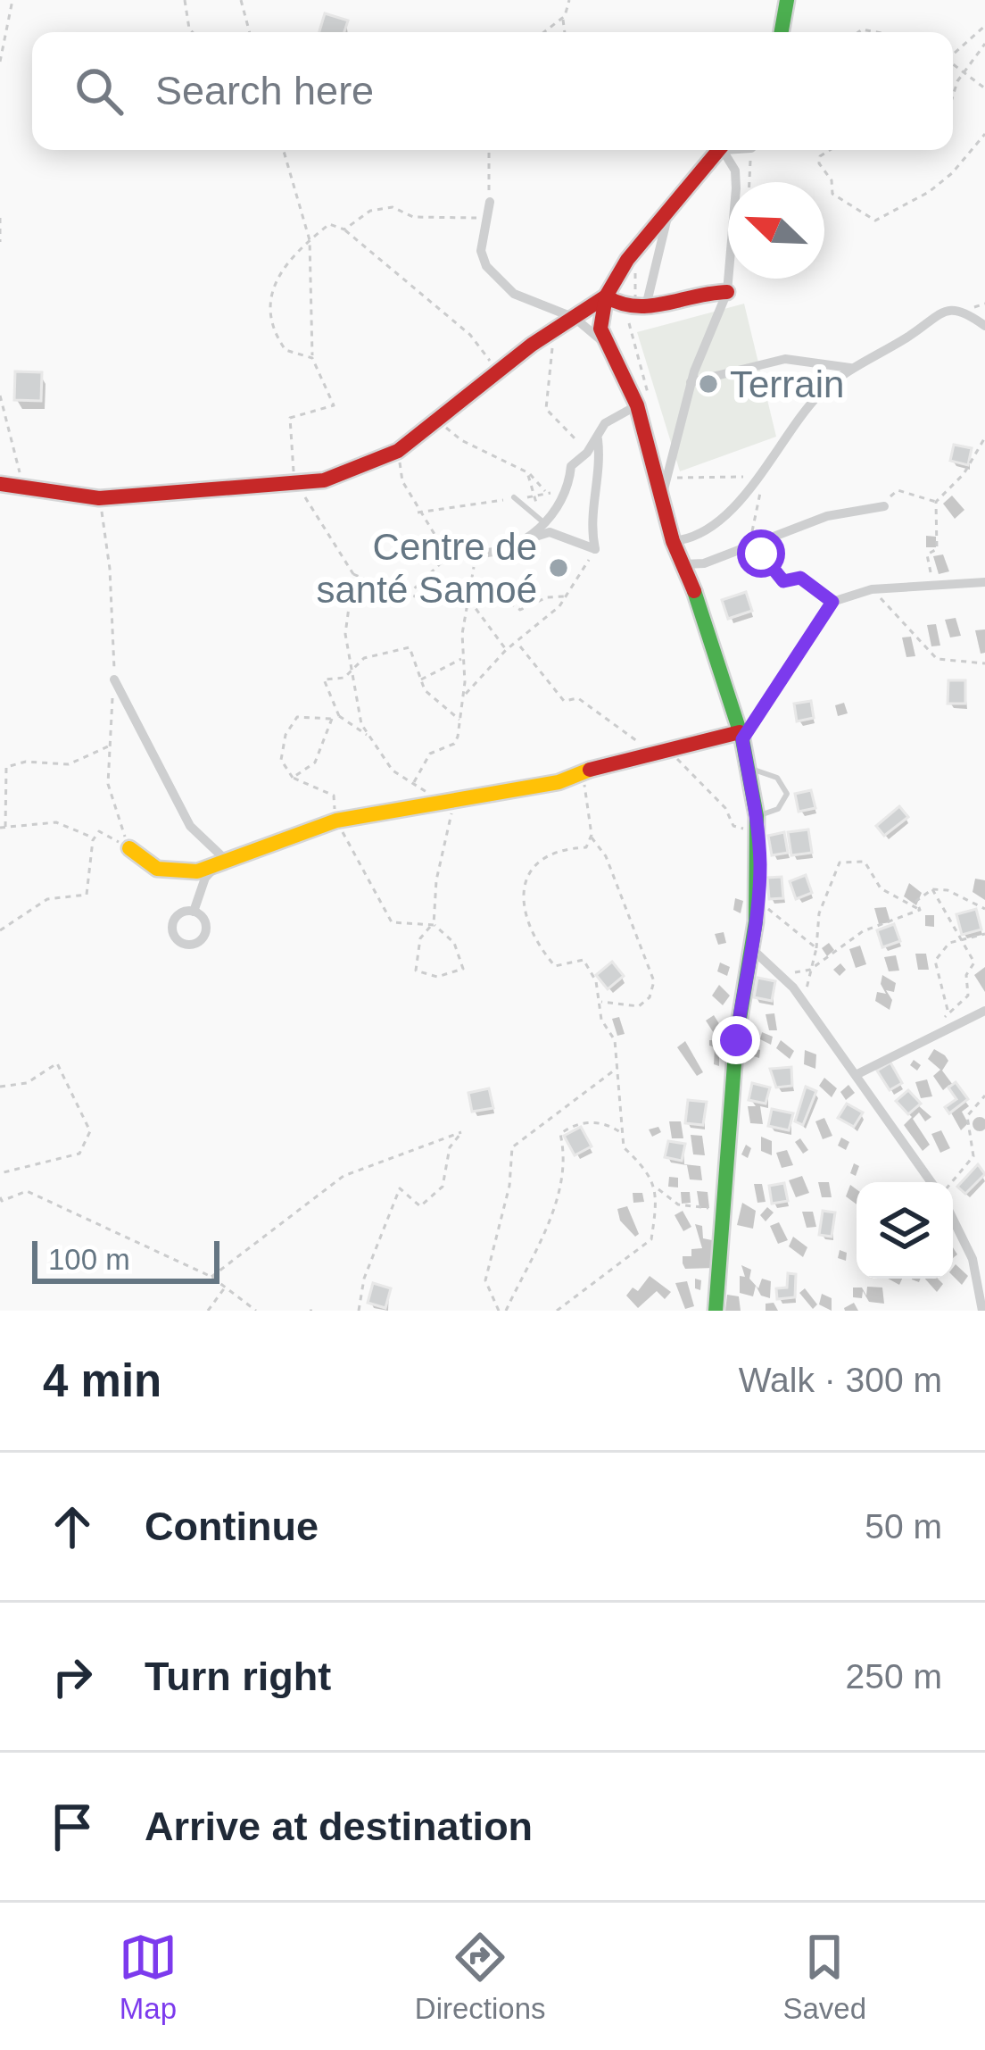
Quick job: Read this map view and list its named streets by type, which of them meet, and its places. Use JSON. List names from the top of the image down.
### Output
{
  "places": ["Terrain", "Centre de santé Samoé"],
  "scale_bar": "100 m",
  "north": "top left",
  "page": {
    "search": "Search here",
    "scale": "100 m",
    "heading": ["4 min", "Walk · 300 m"],
    "list": [
      ["Continue", "50 m"],
      ["Turn right", "250 m"],
      "Arrive at destination"
    ],
    "nav": ["Map", "Directions", "Saved"]
  }
}
